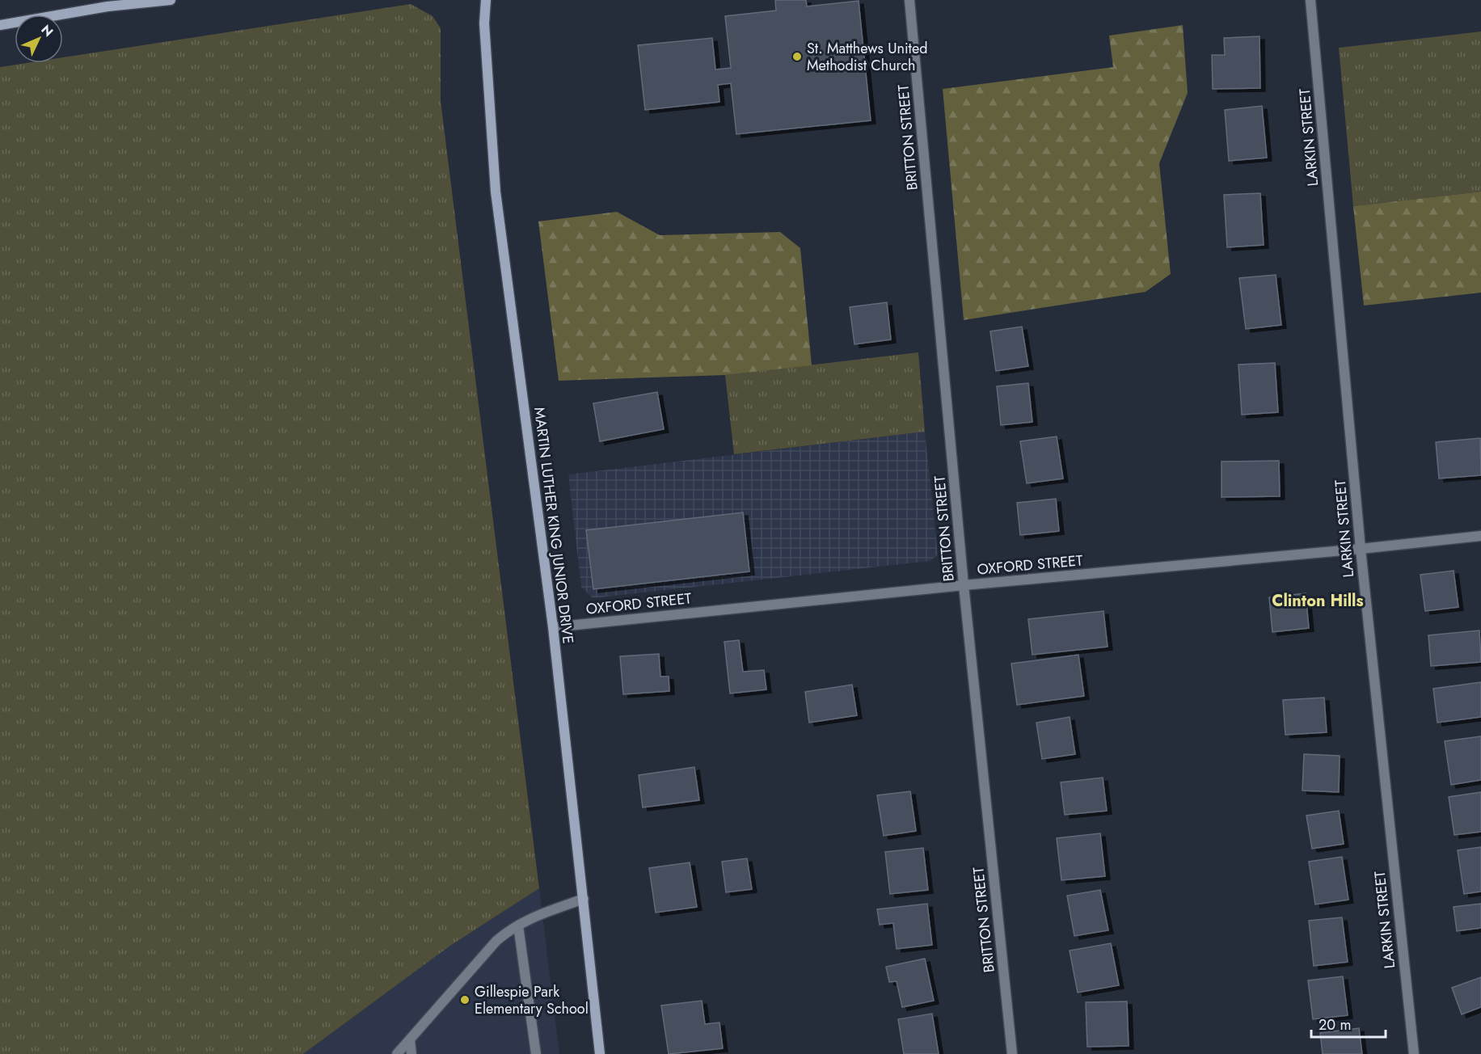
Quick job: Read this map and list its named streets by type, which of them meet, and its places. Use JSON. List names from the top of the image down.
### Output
{
  "streets": {
    "main road": ["MARTIN LUTHER KING JUNIOR DRIVE"],
    "street": ["BRITTON STREET", "LARKIN STREET", "OXFORD STREET"]
  },
  "crossings": [
    ["BRITTON STREET", "OXFORD STREET"],
    ["LARKIN STREET", "OXFORD STREET"],
    ["MARTIN LUTHER KING JUNIOR DRIVE", "OXFORD STREET"]
  ],
  "districts": ["Clinton Hills"],
  "places": ["St. Matthews United Methodist Church", "Gillespie Park Elementary School"],
  "scale_bar": "20 m",
  "north": "top right"
}
